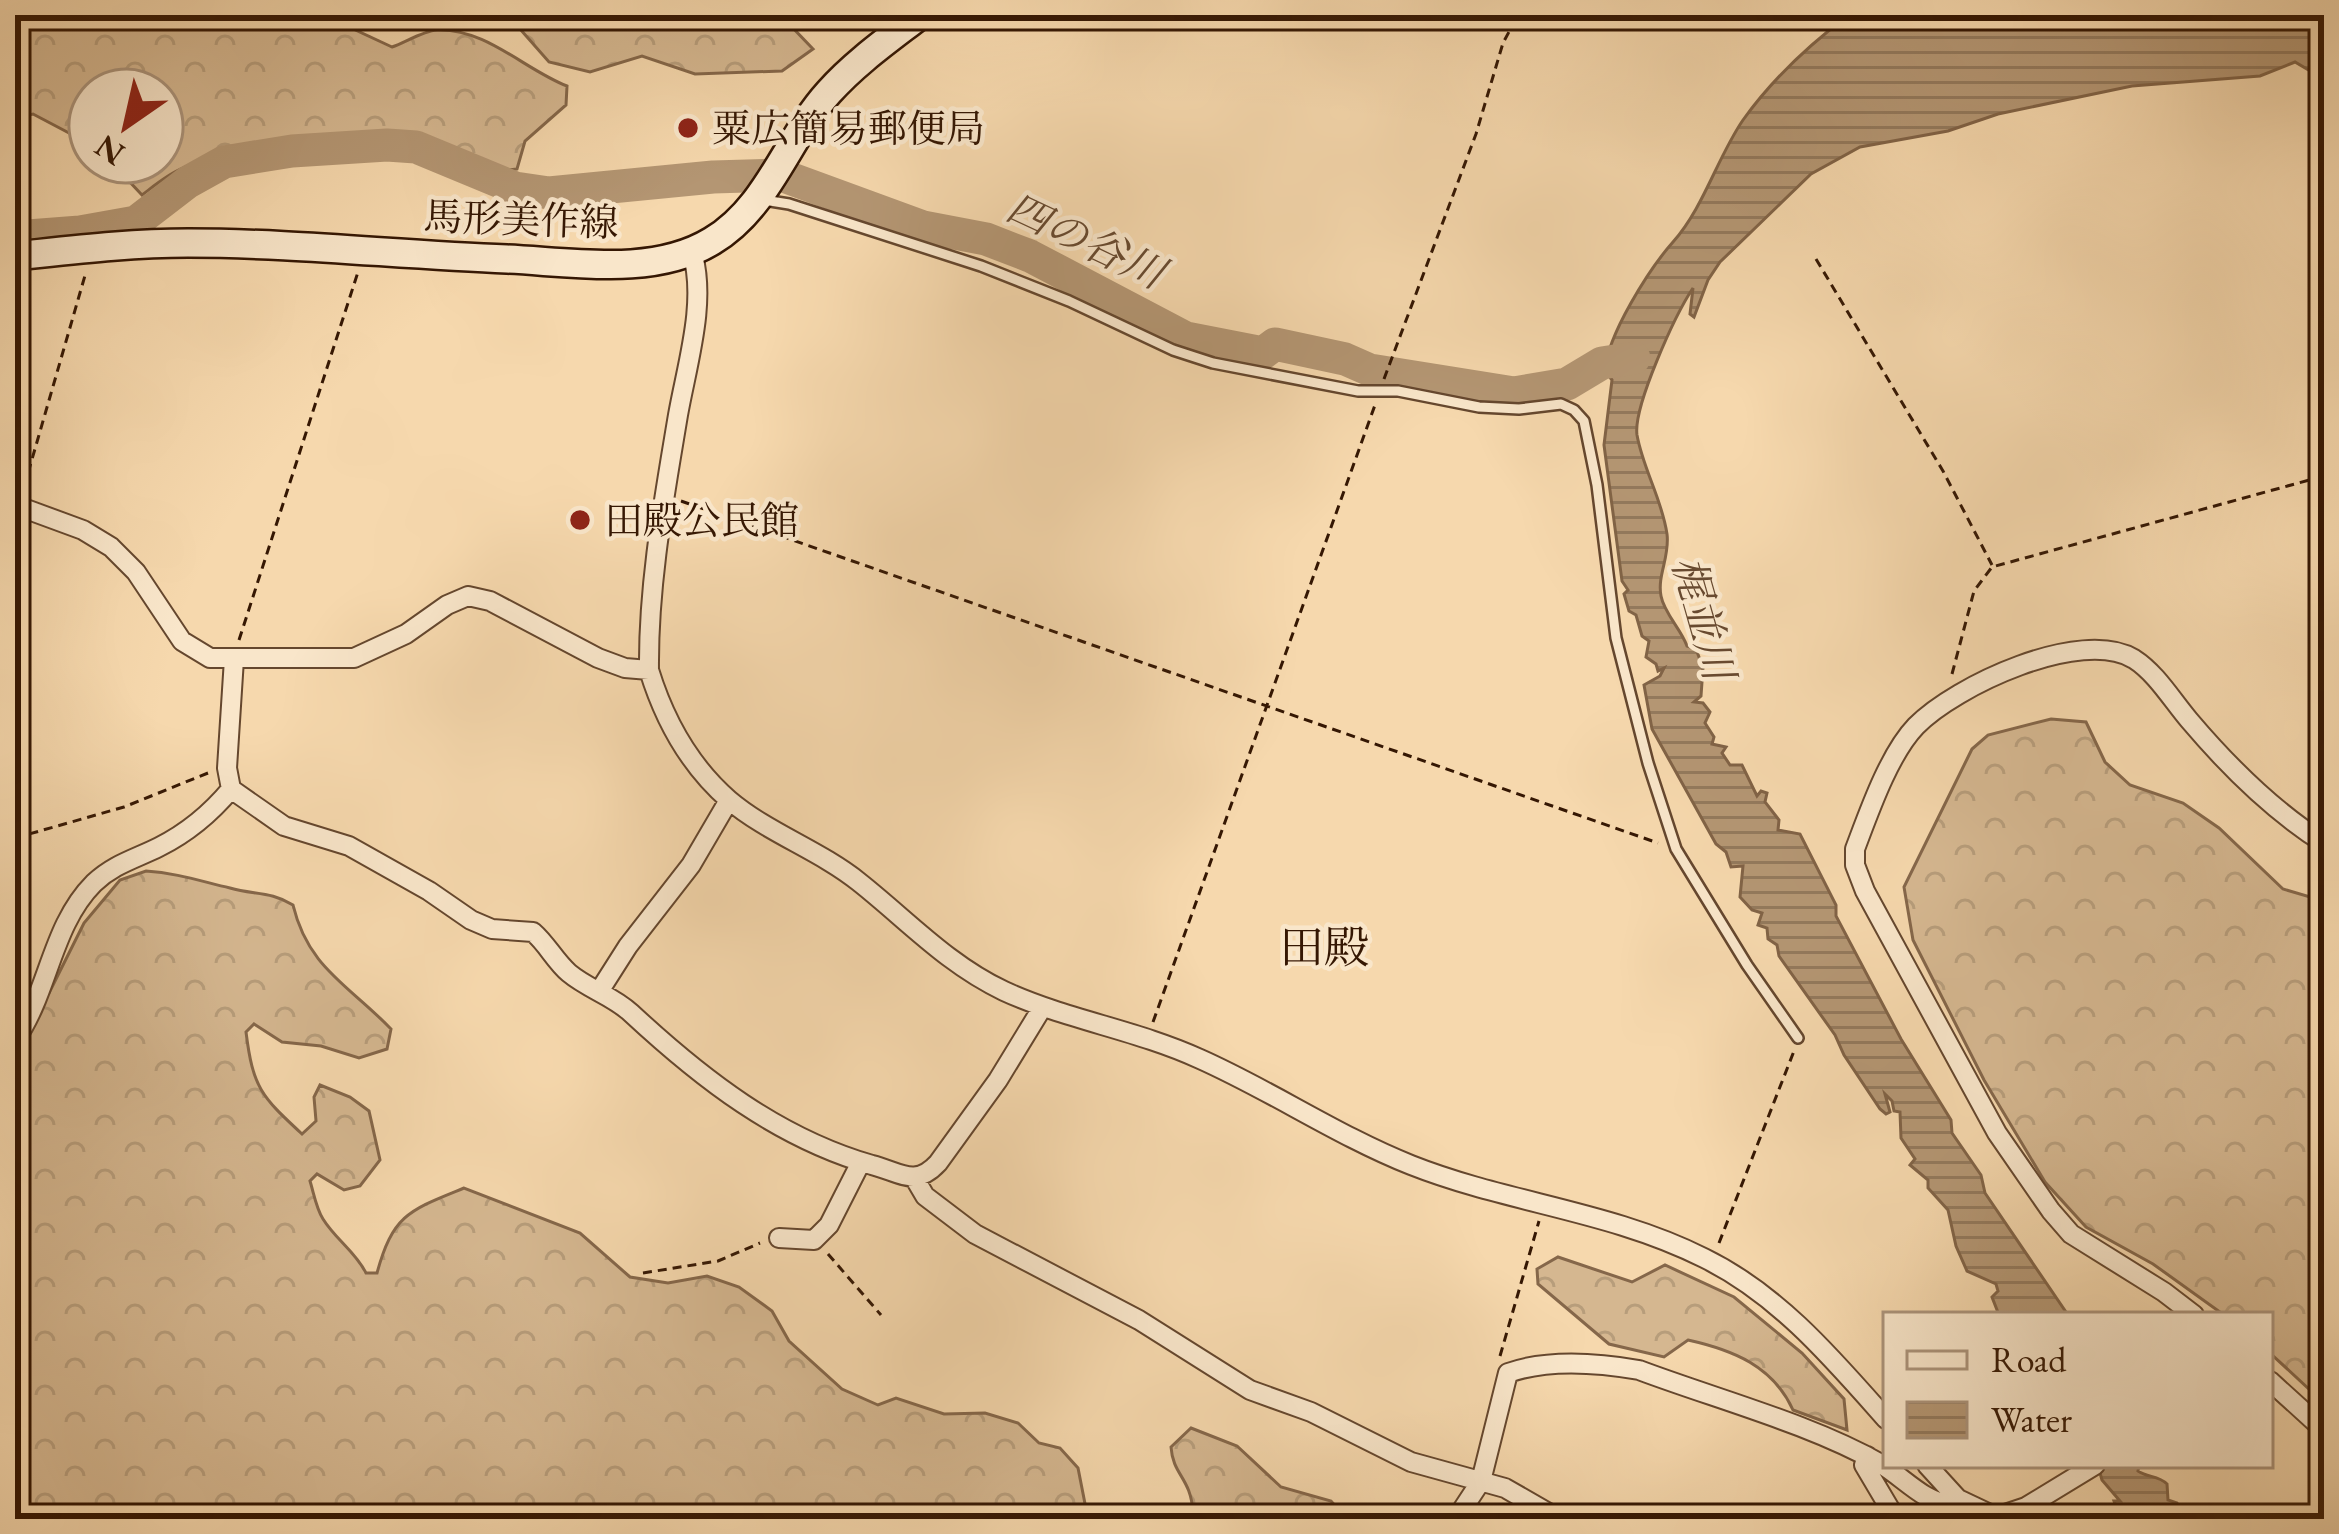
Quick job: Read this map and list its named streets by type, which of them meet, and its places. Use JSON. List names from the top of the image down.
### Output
{
  "streets": {
    "main road": ["馬形美作線"]
  },
  "districts": ["田殿"],
  "water": ["四の谷川", "梶並川"],
  "places": ["粟広簡易郵便局", "田殿公民館"],
  "legend": ["Road", "Water"],
  "north": "bottom left"
}
